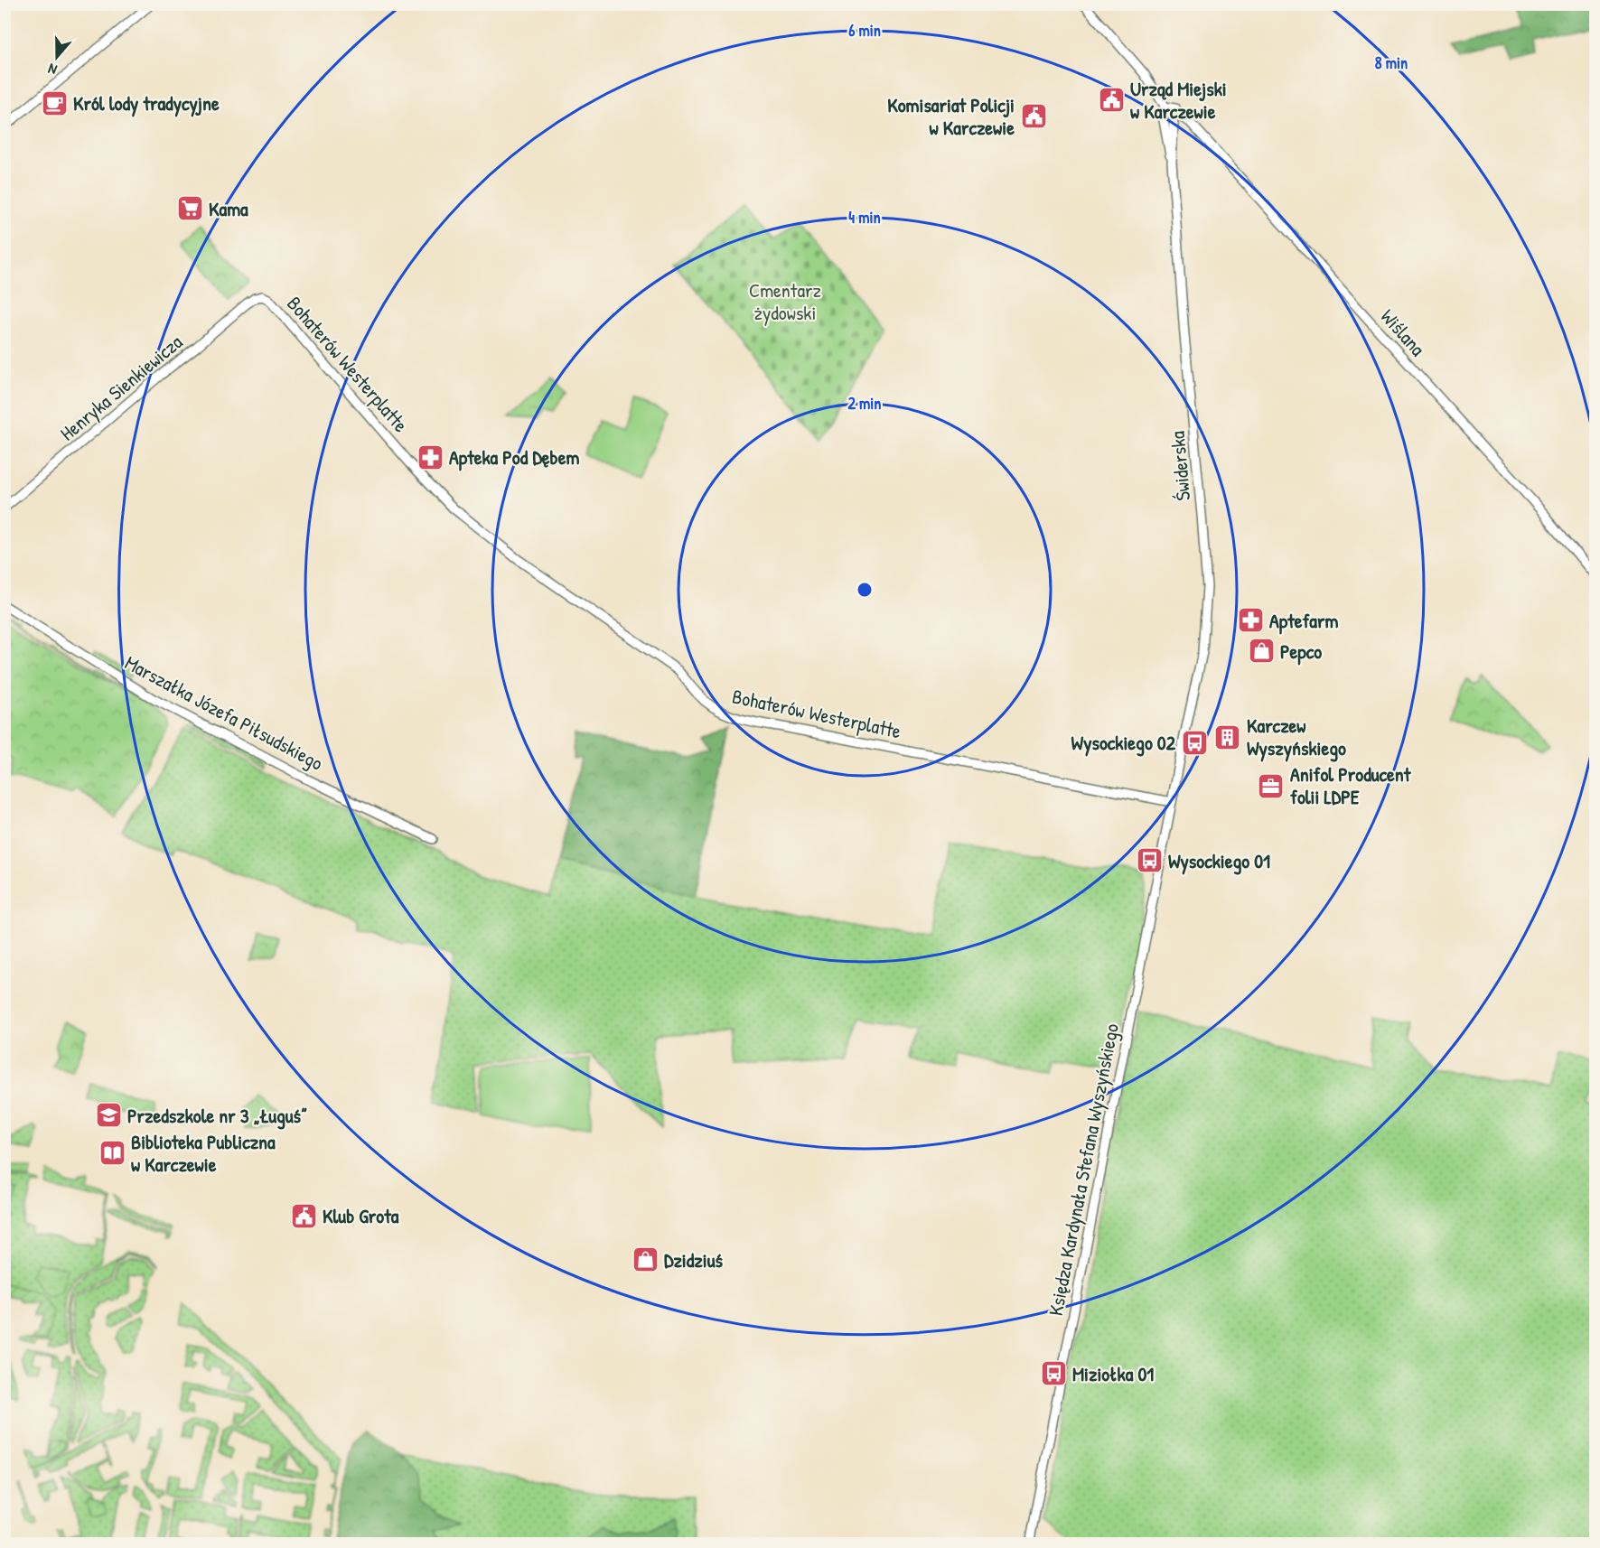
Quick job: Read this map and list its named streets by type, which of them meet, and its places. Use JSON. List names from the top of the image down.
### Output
{
  "streets": {
    "street": [
      "Wiślana",
      "Bohaterów Westerplatte",
      "Henryka Sienkiewicza",
      "Świderska",
      "Marszałka Józefa Piłsudskiego",
      "Księdza Kardynała Stefana Wyszyńskiego"
    ]
  },
  "crossings": [
    ["Wiślana", "Świderska"],
    ["Bohaterów Westerplatte", "Henryka Sienkiewicza"],
    ["Bohaterów Westerplatte", "Świderska"],
    ["Bohaterów Westerplatte", "Księdza Kardynała Stefana Wyszyńskiego"],
    ["Świderska", "Księdza Kardynała Stefana Wyszyńskiego"]
  ],
  "parks": ["Cmentarz żydowski"],
  "places": {
    "public building": ["Urząd Miejski w Karczewie", "Komisariat Policji w Karczewie", "Klub Grota"],
    "cafe": ["Król lody tradycyjne"],
    "supermarket": ["Kama"],
    "pharmacy": ["Apteka Pod Dębem", "Aptefarm"],
    "shop": ["Pepco", "Dzidziuś"],
    "building": ["Karczew Wyszyńskiego"],
    "bus stop": ["Wysockiego 02", "Wysockiego 01", "Miziołka 01"],
    "office": ["Anifol Producent folii LDPE"],
    "school or university": ["Przedszkole nr 3 „Ługuś”"],
    "library": ["Biblioteka Publiczna w Karczewie"]
  },
  "north": "bottom",
  "rings": [
    "6 min",
    "8 min",
    "4 min",
    "2 min"
  ]
}
